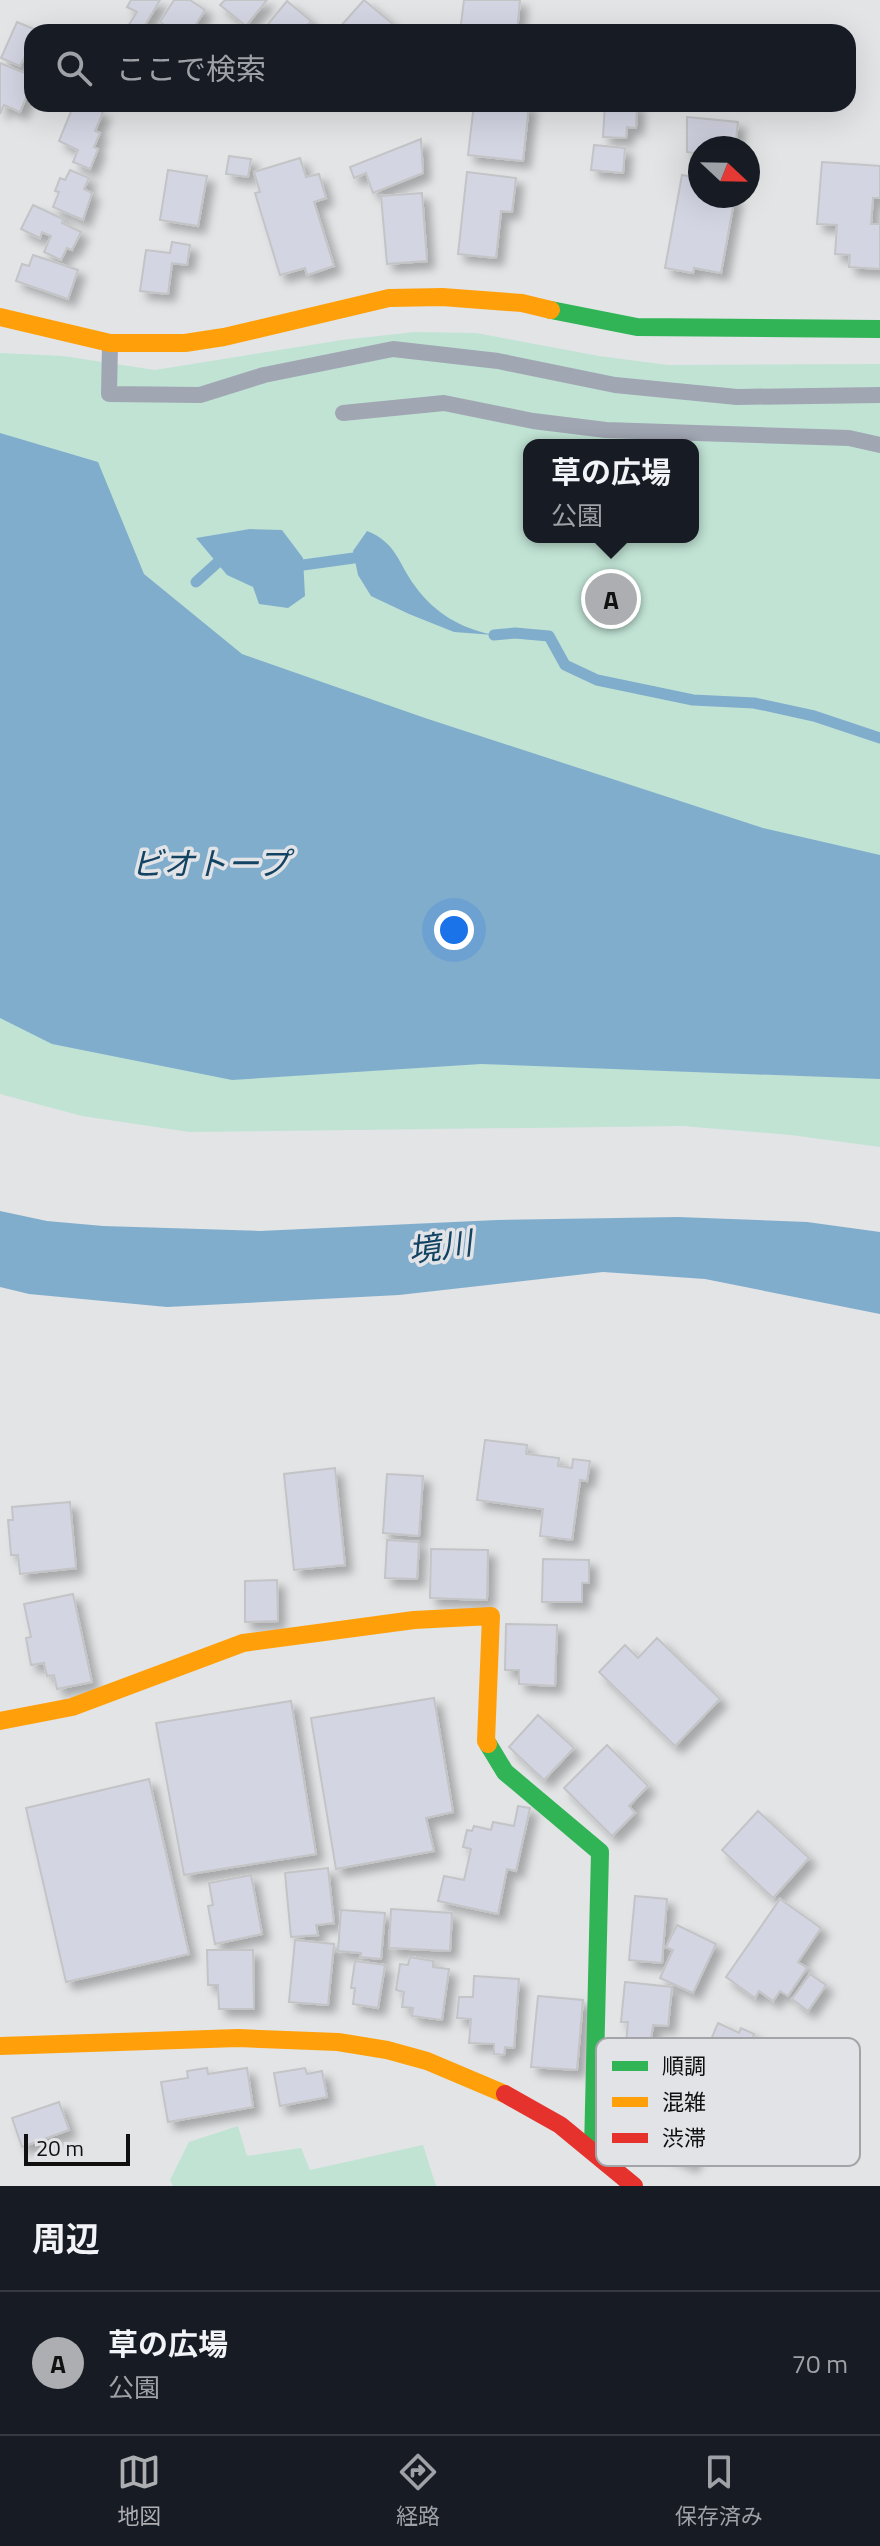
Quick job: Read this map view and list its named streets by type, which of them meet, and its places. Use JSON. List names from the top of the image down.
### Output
{
  "water": ["ビオトープ", "境川"],
  "legend": ["順調", "混雑", "渋滞"],
  "scale_bar": "20 m",
  "north": "right",
  "page": {
    "search": "ここで検索",
    "popup": ["草の広場", "公園"],
    "pins": "A",
    "scale": "20 m",
    "heading": "周辺",
    "list": [
      {
        "mark": "A",
        "name": "草の広場",
        "note": "公園",
        "value": "70 m"
      }
    ],
    "nav": ["地図", "経路", "保存済み"]
  }
}
